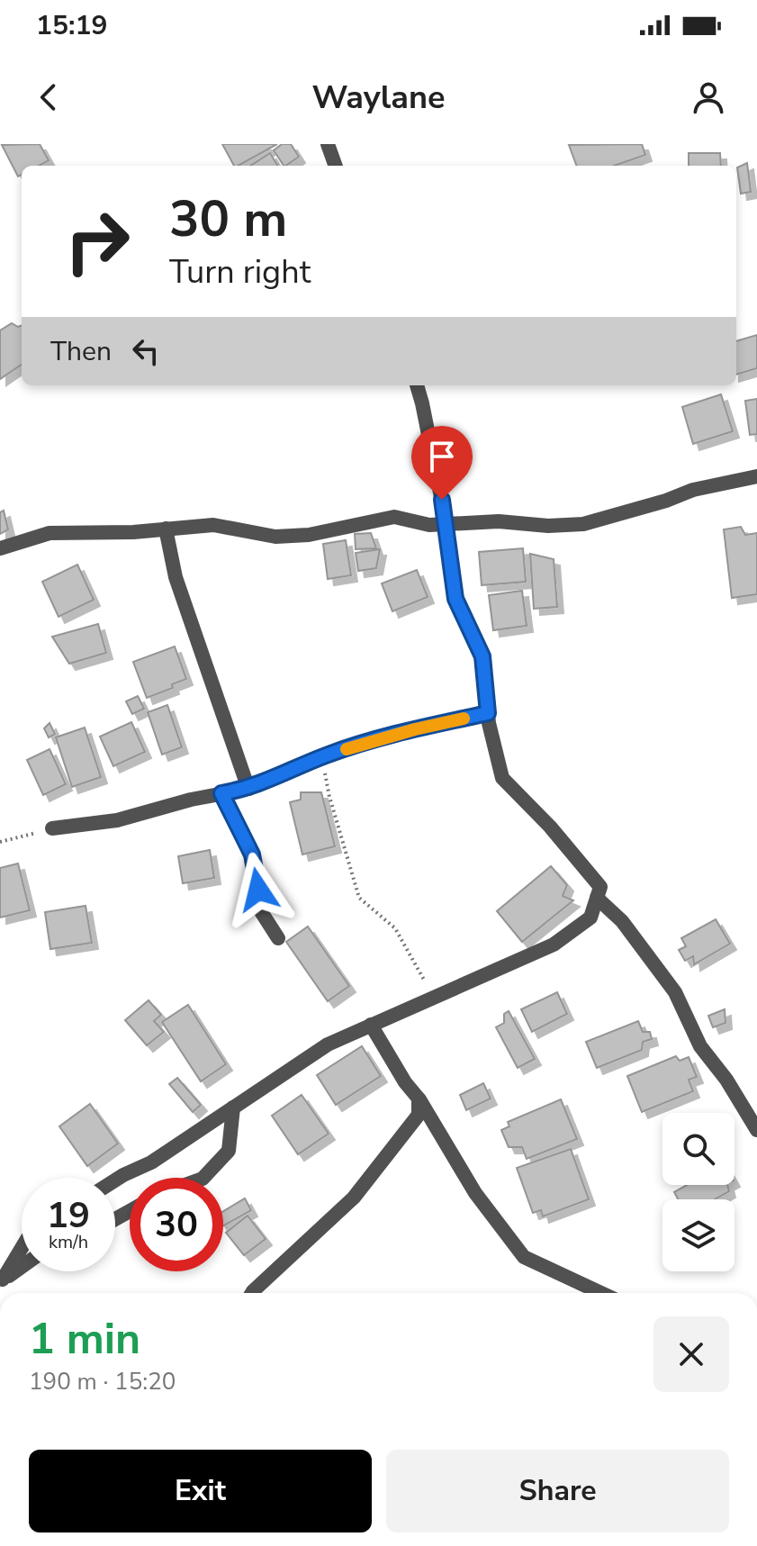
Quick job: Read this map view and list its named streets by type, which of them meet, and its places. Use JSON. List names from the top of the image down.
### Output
{
  "page": {
    "status": "15:19",
    "header": "Waylane",
    "turn": ["30 m", "Turn right"],
    "then": "Then",
    "speed": "19 km/h",
    "limit": "30",
    "heading": ["1 min", "190 m · 15:20"],
    "buttons": ["Exit", "Share"]
  }
}
